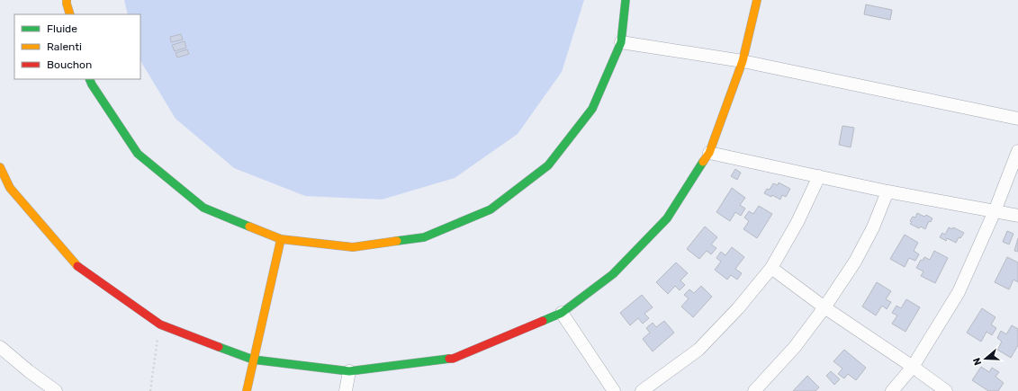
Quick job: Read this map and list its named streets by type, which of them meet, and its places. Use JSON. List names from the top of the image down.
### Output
{
  "legend": ["Fluide", "Ralenti", "Bouchon"],
  "north": "left"
}
